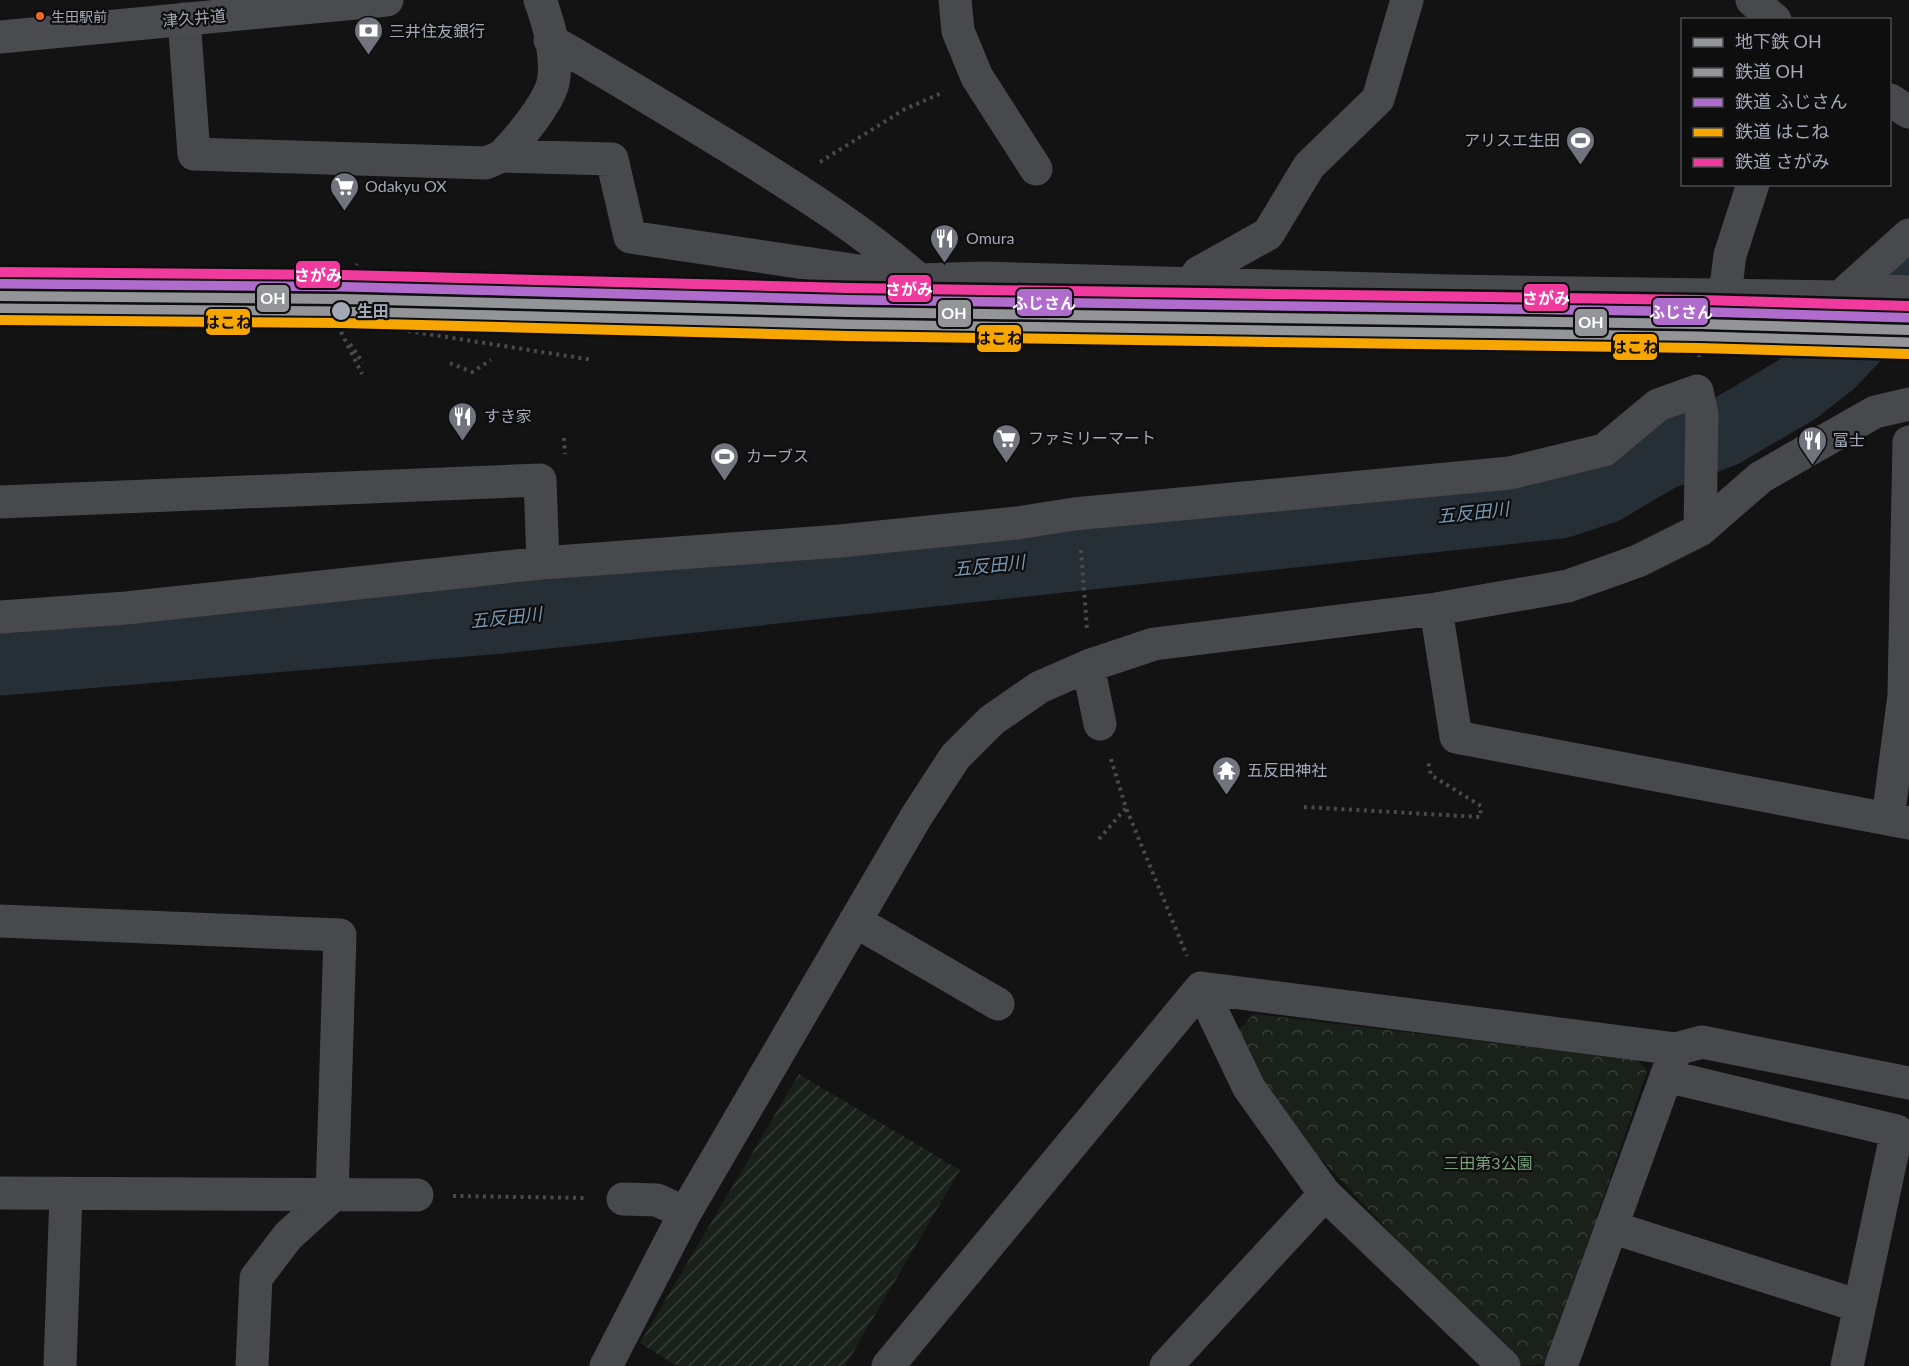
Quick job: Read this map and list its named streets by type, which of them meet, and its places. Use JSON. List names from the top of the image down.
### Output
{
  "streets": {
    "main road": ["津久井道"]
  },
  "water": ["五反田川"],
  "parks": ["三田第3公園"],
  "places": {
    "other": ["生田駅前", "生田"],
    "bank": ["三井住友銀行"],
    "sports": ["アリスエ生田", "カーブス"],
    "supermarket": ["Odakyu OX", "ファミリーマート"],
    "restaurant": ["Omura", "すき家", "富士"],
    "temple": ["五反田神社"]
  },
  "lines": [
    "rail line さがみ",
    "rail line ふじさん",
    "metro line OH",
    "rail line OH",
    "rail line はこね"
  ],
  "legend": [
    "地下鉄 OH",
    "鉄道 OH",
    "鉄道 ふじさん",
    "鉄道 はこね",
    "鉄道 さがみ"
  ]
}
